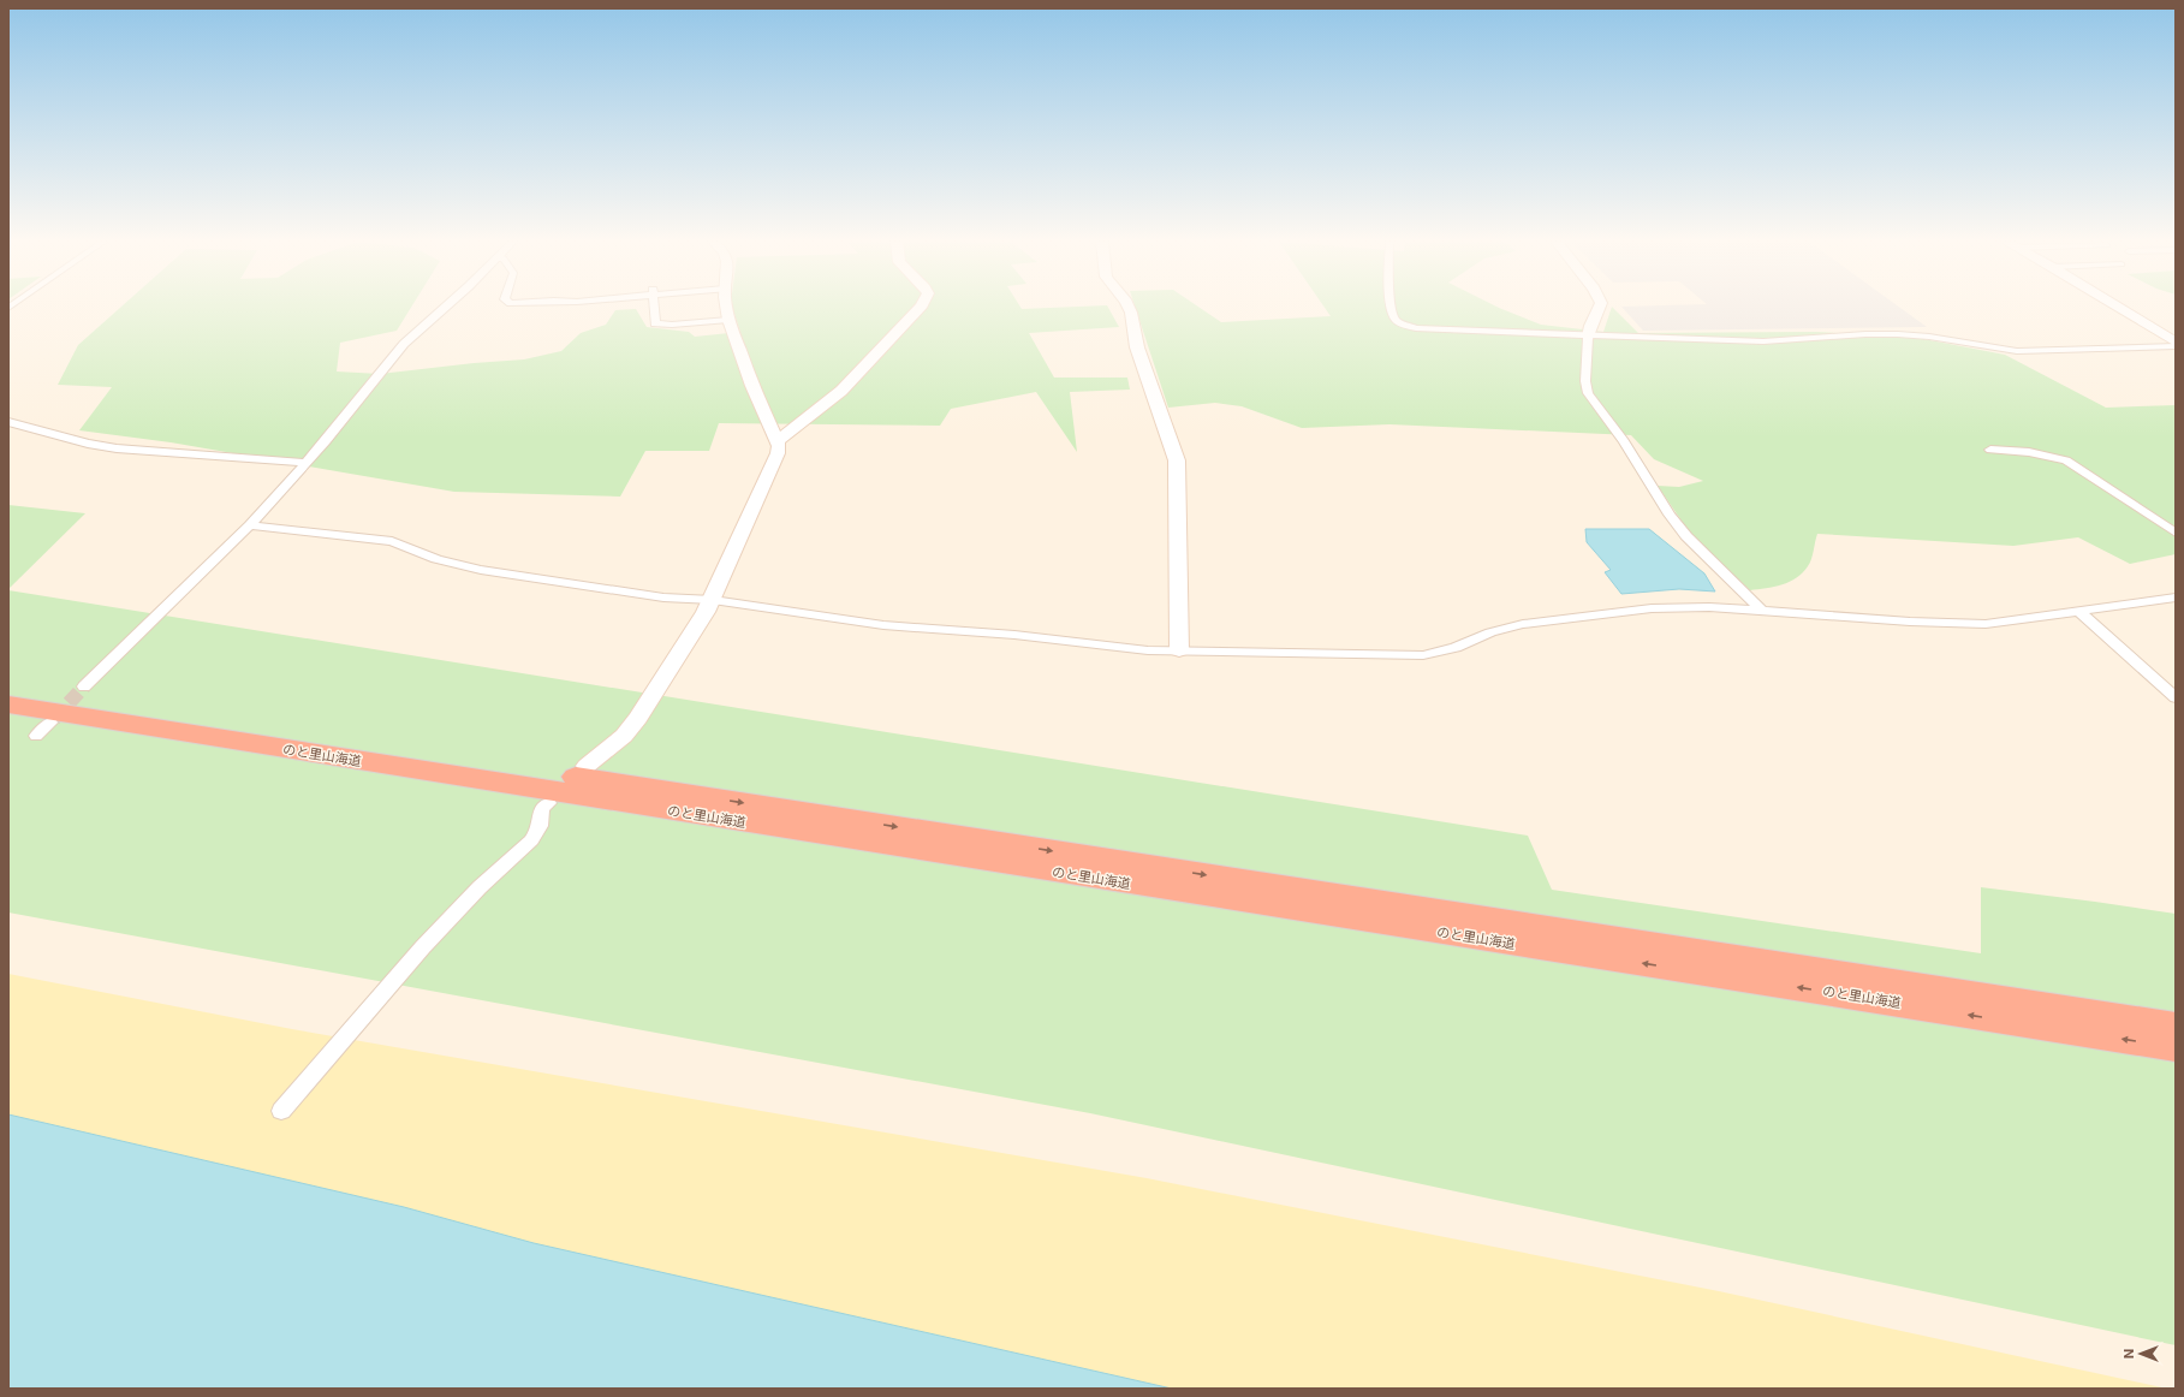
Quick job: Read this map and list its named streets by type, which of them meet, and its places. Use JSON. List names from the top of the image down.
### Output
{
  "streets": {
    "highway": ["のと里山海道"]
  },
  "north": "left"
}
